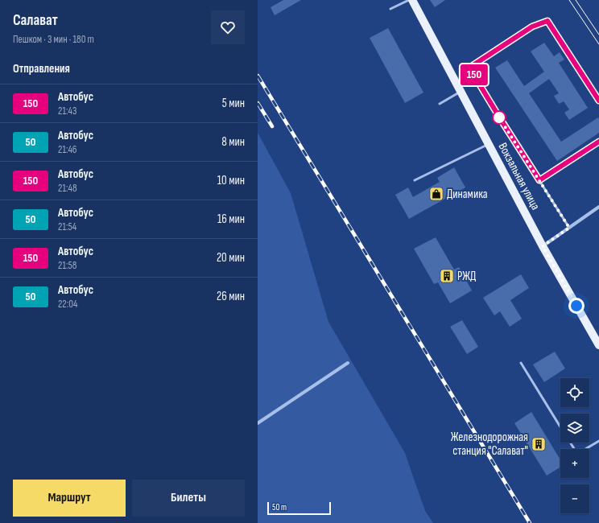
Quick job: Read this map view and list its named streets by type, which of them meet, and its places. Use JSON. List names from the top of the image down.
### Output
{
  "streets": {
    "main road": ["Вокзальная улица"]
  },
  "places": {
    "shop": ["Динамика"],
    "building": ["РЖД", "Железнодорожная станция \"Салават\""]
  },
  "lines": ["bus line 150"],
  "scale_bar": "50 m",
  "page": {
    "heading": [
      ["Салават", "Пешком · 3 мин · 180 m"],
      "Отправления"
    ],
    "on_map": "150",
    "list": [
      {
        "mark": "150",
        "name": "Автобус",
        "note": "21:43",
        "value": "5 мин"
      },
      {
        "mark": "50",
        "name": "Автобус",
        "note": "21:46",
        "value": "8 мин"
      },
      {
        "mark": "150",
        "name": "Автобус",
        "note": "21:48",
        "value": "10 мин"
      },
      {
        "mark": "50",
        "name": "Автобус",
        "note": "21:54",
        "value": "16 мин"
      },
      {
        "mark": "150",
        "name": "Автобус",
        "note": "21:58",
        "value": "20 мин"
      },
      {
        "mark": "50",
        "name": "Автобус",
        "note": "22:04",
        "value": "26 мин"
      }
    ],
    "map_buttons": ["+", "−"],
    "buttons": ["Маршрут", "Билеты"],
    "scale": "50 m"
  }
}
